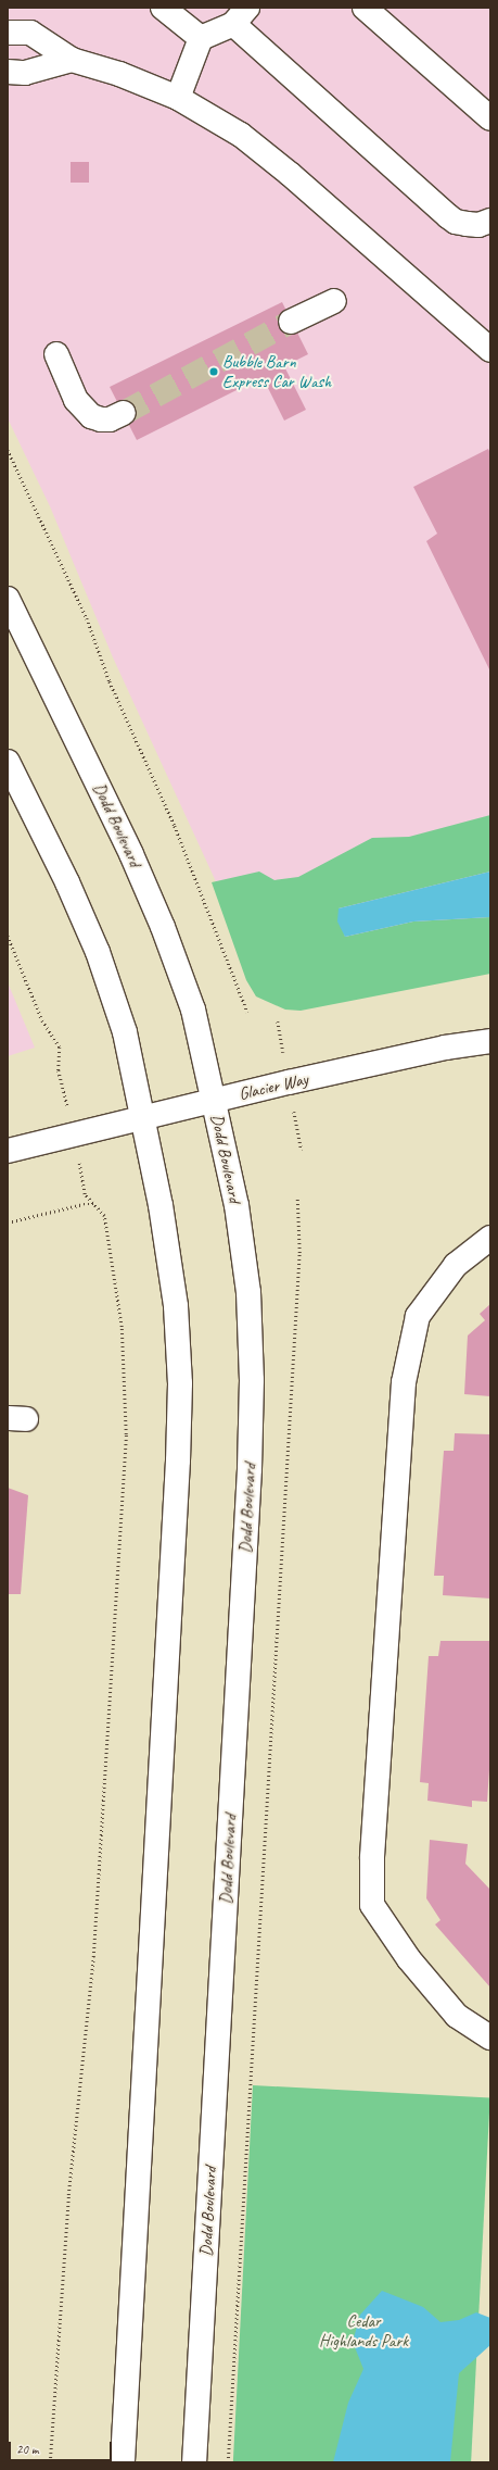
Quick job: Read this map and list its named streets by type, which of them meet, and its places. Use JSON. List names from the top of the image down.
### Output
{
  "streets": {
    "street": ["Dodd Boulevard", "Glacier Way"]
  },
  "crossings": [
    ["Dodd Boulevard", "Glacier Way"]
  ],
  "parks": ["Cedar Highlands Park"],
  "places": ["Bubble Barn Express Car Wash"],
  "scale_bar": "20 m"
}
